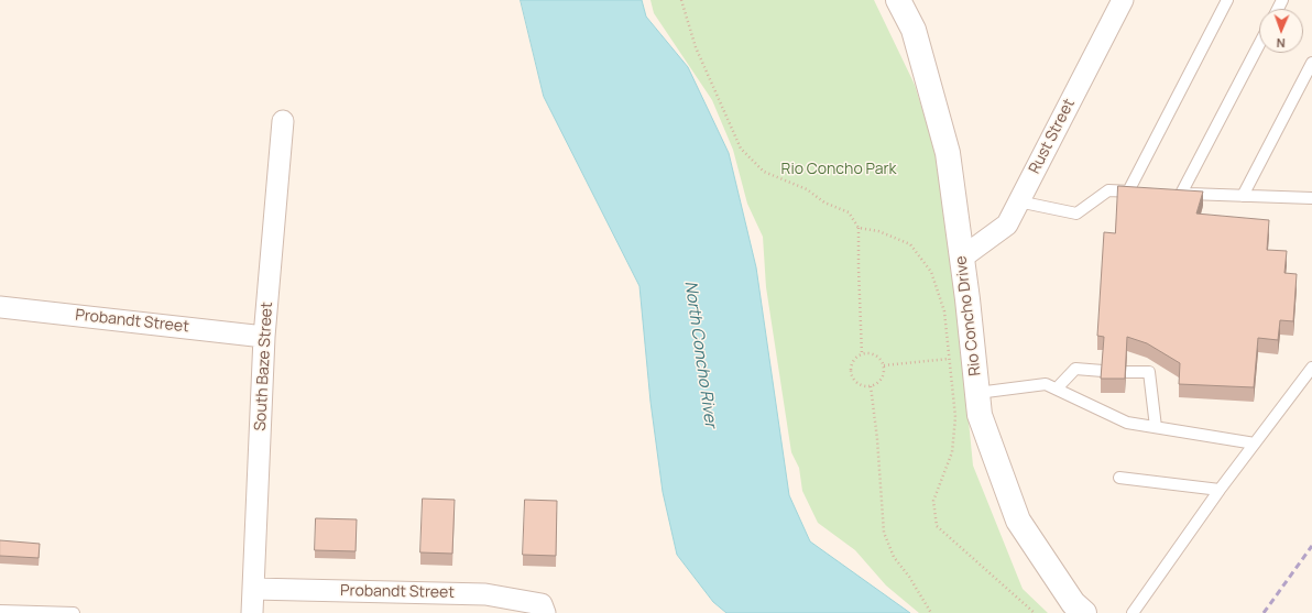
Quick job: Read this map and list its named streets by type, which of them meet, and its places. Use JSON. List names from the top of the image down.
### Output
{
  "streets": {
    "street": [
      "Rust Street",
      "Rio Concho Drive",
      "Probandt Street",
      "South Baze Street"
    ]
  },
  "crossings": [
    ["Rust Street", "Rio Concho Drive"],
    ["Probandt Street", "South Baze Street"]
  ],
  "water": ["North Concho River"],
  "parks": ["Rio Concho Park"],
  "north": "bottom"
}
